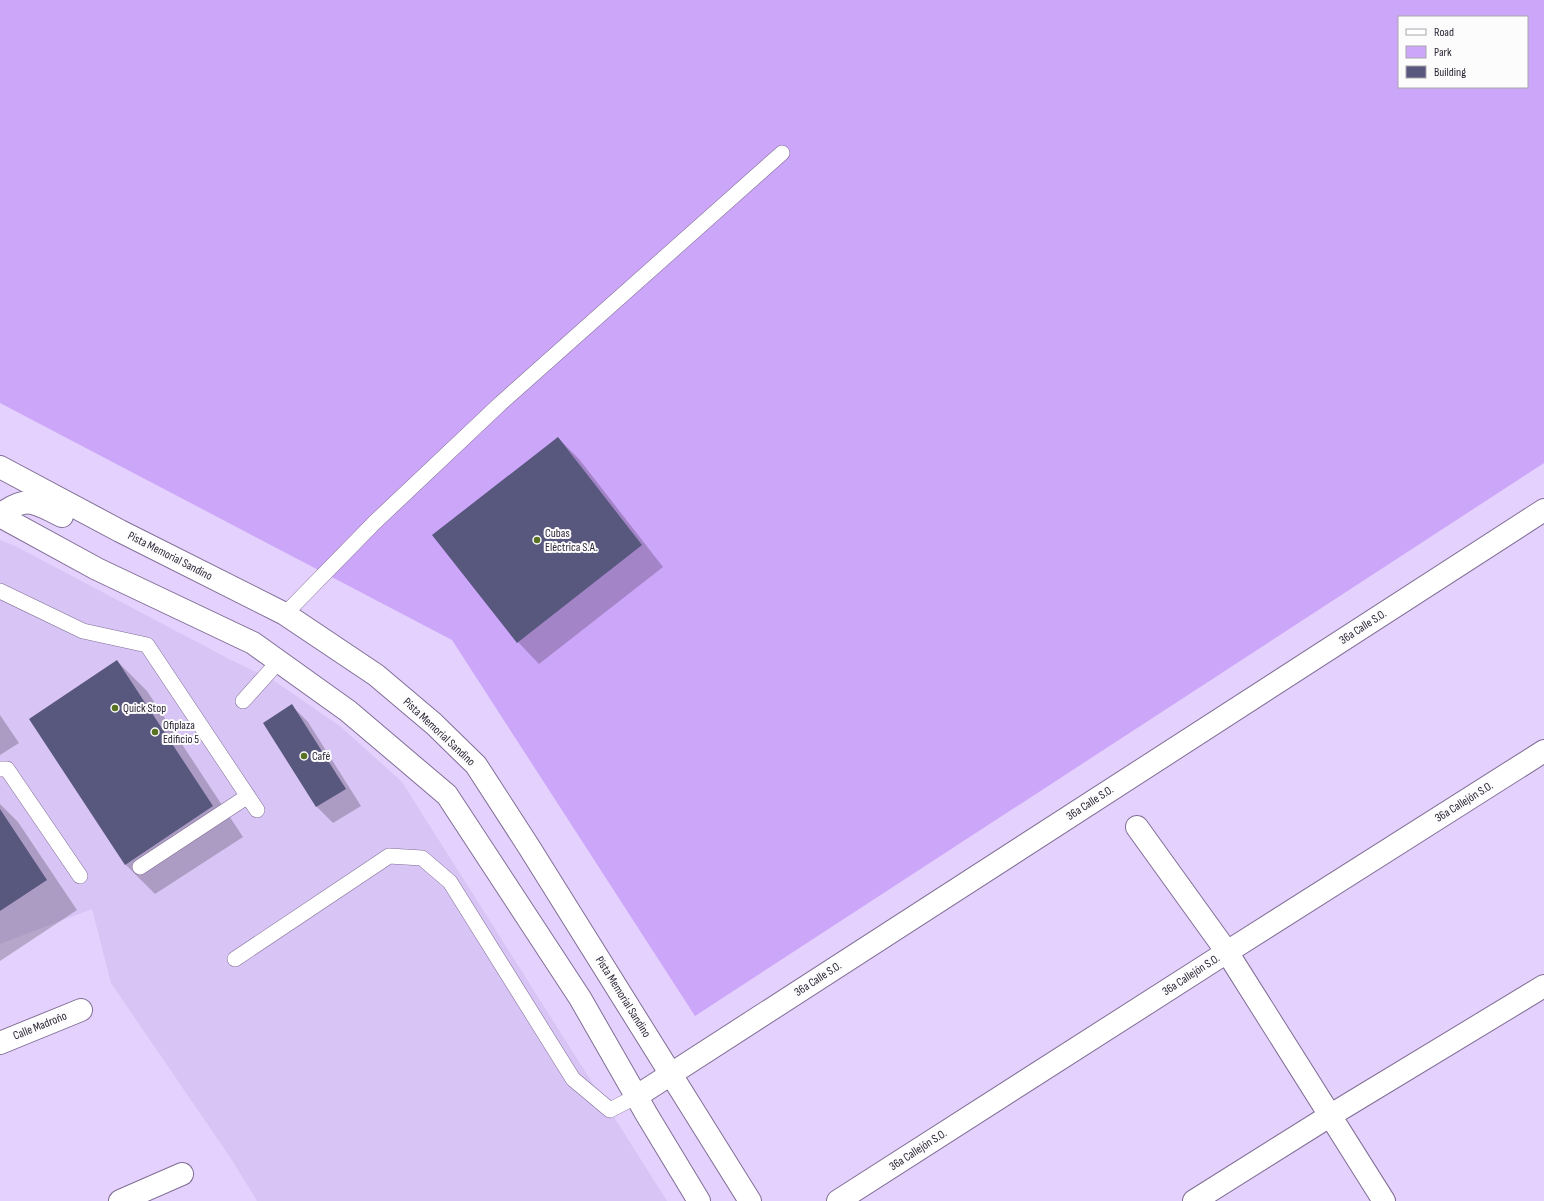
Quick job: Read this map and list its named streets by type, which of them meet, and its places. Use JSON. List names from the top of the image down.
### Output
{
  "streets": {
    "street": [
      "Pista Memorial Sandino",
      "36a Calle S.O.",
      "36a Callejón S.O.",
      "Calle Madroño"
    ]
  },
  "crossings": [
    ["Pista Memorial Sandino", "36a Calle S.O."]
  ],
  "places": [
    "Cubas Eléctrica S.A.",
    "Quick Stop",
    "Ofiplaza Edificio 5",
    "Café"
  ],
  "legend": ["Road", "Park", "Building"]
}
